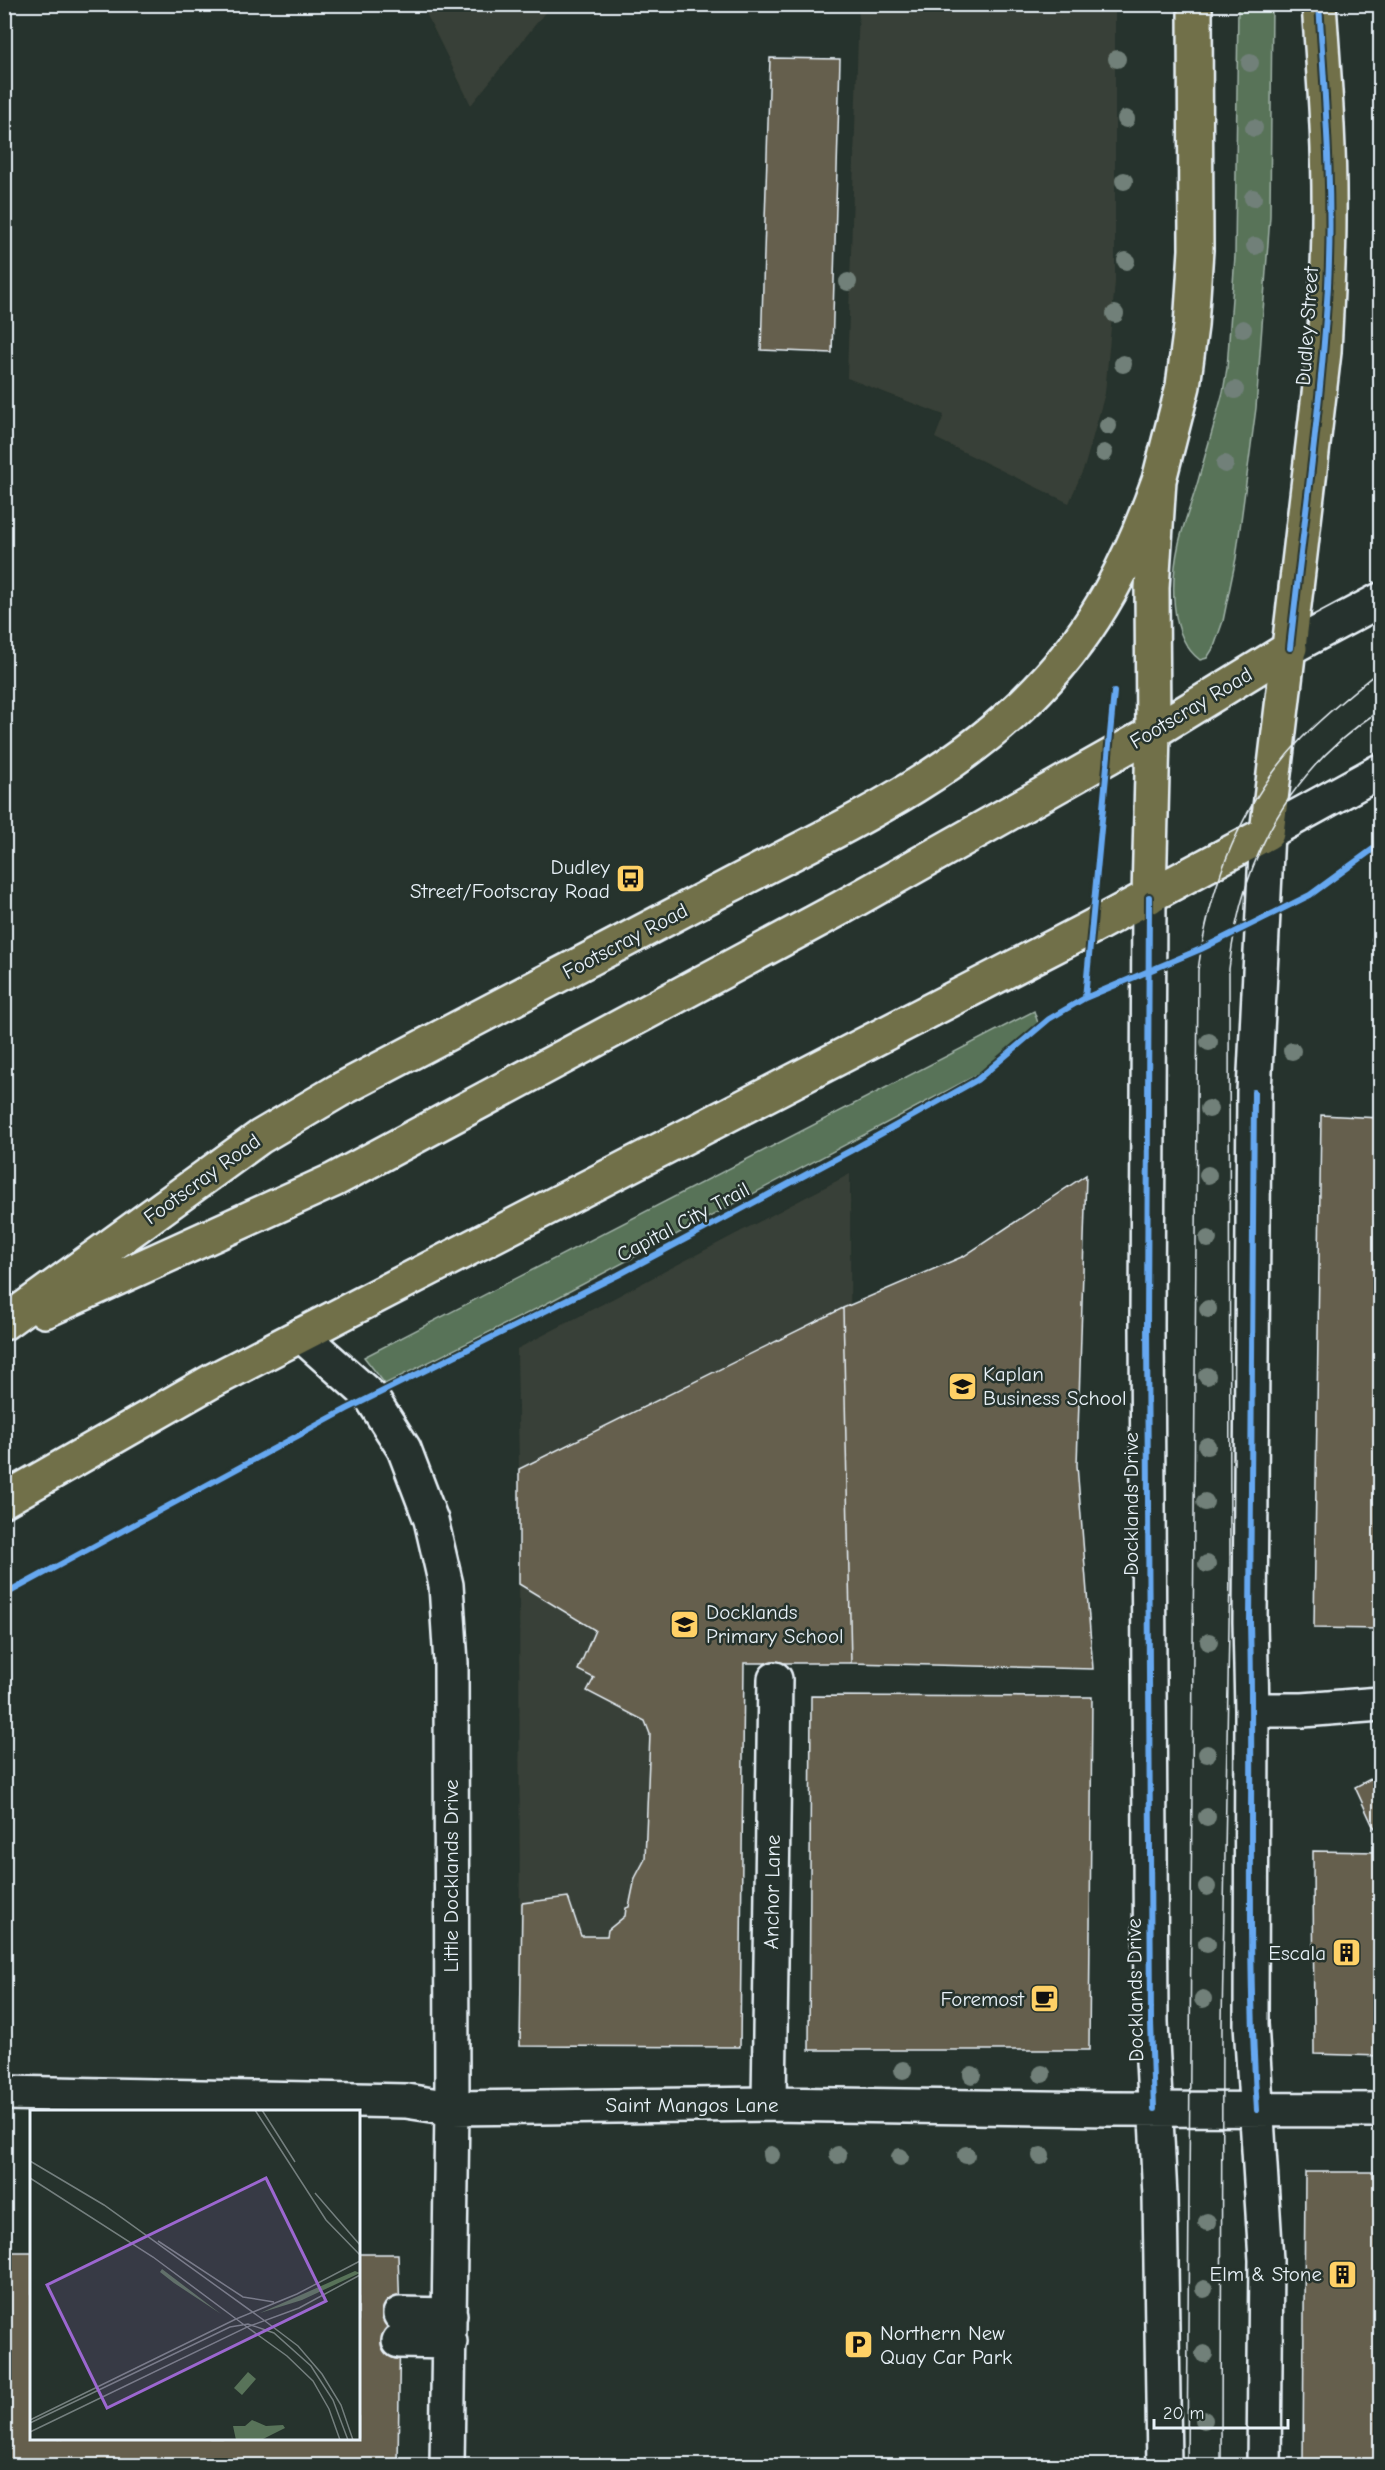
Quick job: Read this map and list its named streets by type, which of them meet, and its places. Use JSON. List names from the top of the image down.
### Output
{
  "streets": {
    "main road": ["Dudley Street", "Footscray Road"],
    "street": [
      "Docklands Drive",
      "Little Docklands Drive",
      "Anchor Lane",
      "Saint Mangos Lane"
    ],
    "cycle path": ["Capital City Trail"]
  },
  "crossings": [
    ["Dudley Street", "Footscray Road"],
    ["Docklands Drive", "Saint Mangos Lane"],
    ["Little Docklands Drive", "Saint Mangos Lane"],
    ["Anchor Lane", "Saint Mangos Lane"]
  ],
  "places": {
    "bus stop": ["Dudley Street/Footscray Road"],
    "school or university": ["Kaplan Business School", "Docklands Primary School"],
    "building": ["Escala", "Elm & Stone"],
    "cafe": ["Foremost"],
    "parking": ["Northern New Quay Car Park"]
  },
  "scale_bar": "20 m"
}
